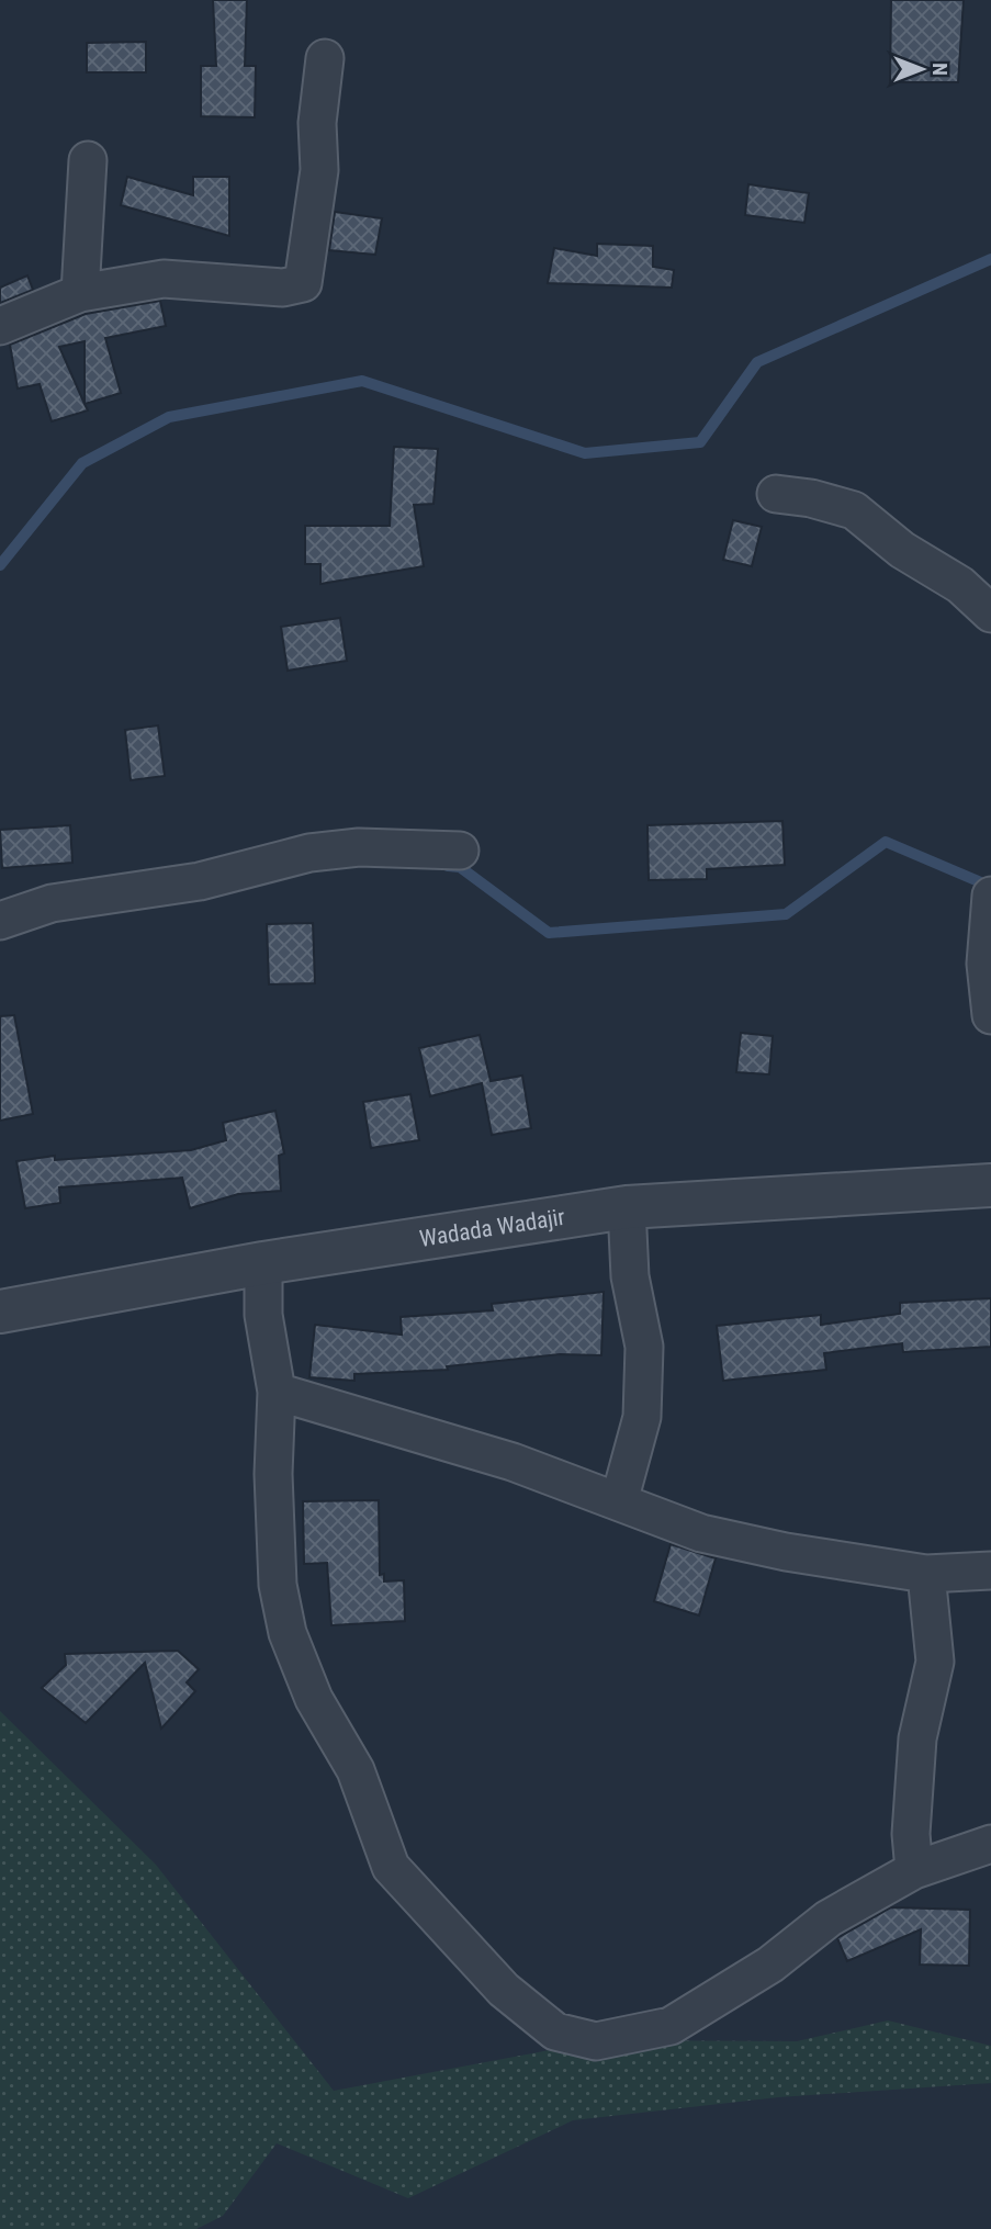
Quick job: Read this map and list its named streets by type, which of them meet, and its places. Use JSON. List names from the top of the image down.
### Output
{
  "streets": {
    "street": ["Wadada Wadajir"]
  },
  "north": "right"
}
